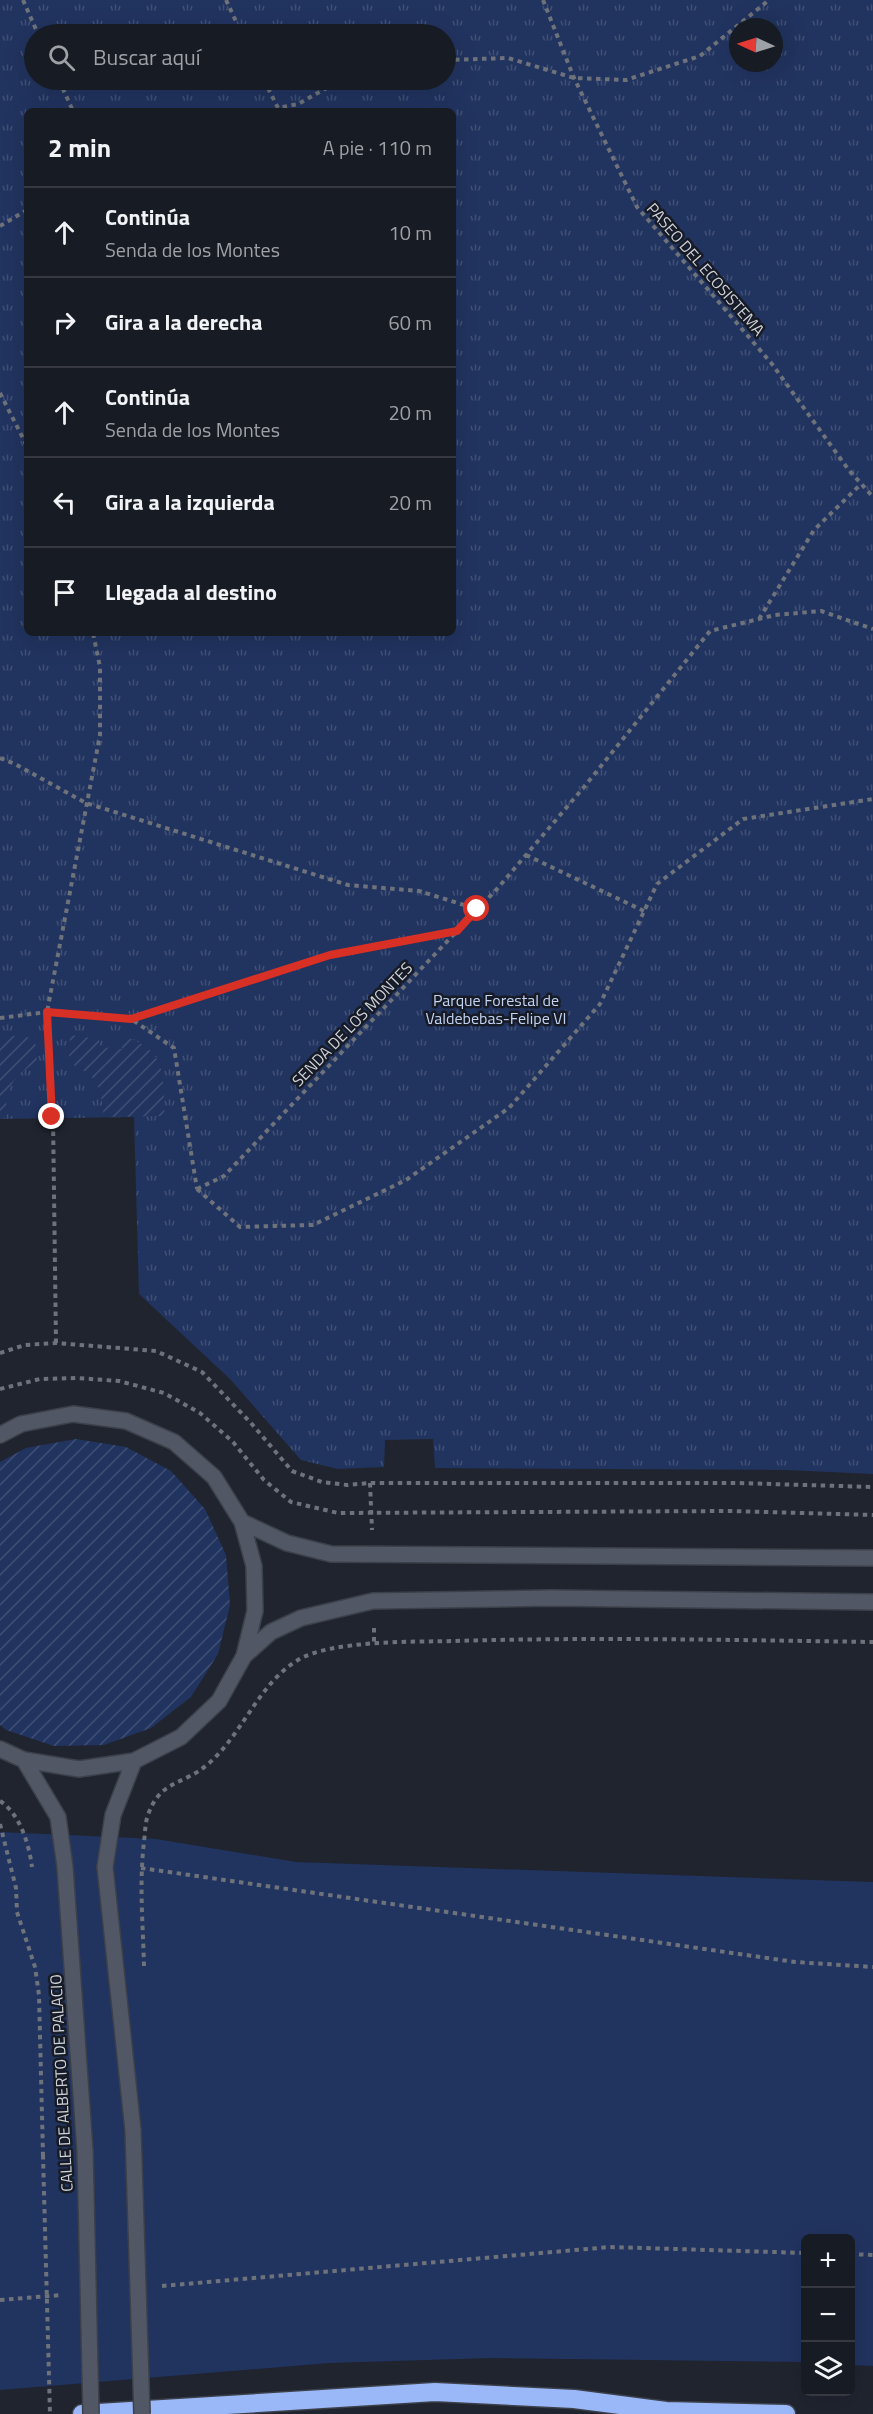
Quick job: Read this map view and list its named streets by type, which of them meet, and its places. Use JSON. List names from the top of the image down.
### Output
{
  "streets": {
    "street": ["CALLE DE ALBERTO DE PALACIO"],
    "path": ["PASEO DEL ECOSISTEMA", "SENDA DE LOS MONTES"]
  },
  "parks": ["Parque Forestal de Valdebebas-Felipe VI"],
  "north": "left",
  "page": {
    "search": "Buscar aquí",
    "heading": ["2 min", "A pie · 110 m"],
    "list": [
      ["Continúa", "Senda de los Montes", "10 m"],
      ["Gira a la derecha", "60 m"],
      ["Continúa", "Senda de los Montes", "20 m"],
      ["Gira a la izquierda", "20 m"],
      "Llegada al destino"
    ],
    "map_buttons": ["+", "−"]
  }
}
